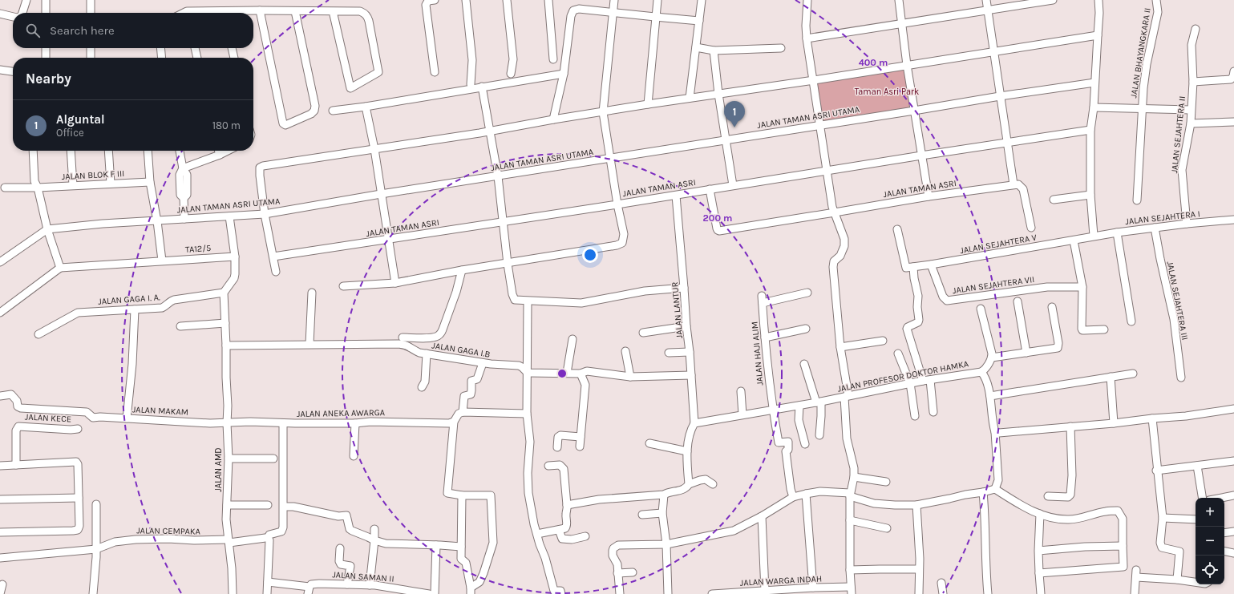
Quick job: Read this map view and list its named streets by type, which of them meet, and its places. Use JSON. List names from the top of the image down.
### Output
{
  "streets": {
    "street": [
      "JALAN BHAYANGKARA II",
      "JALAN TAMAN ASRI UTAMA",
      "JALAN SEJAHTERA II",
      "JALAN BLOK F III",
      "JALAN TAMAN ASRI",
      "JALAN SEJAHTERA I",
      "JALAN SEJAHTERA V",
      "TA12/5",
      "JALAN SEJAHTERA VII",
      "JALAN GAGA I. A.",
      "JALAN SEJAHTERA III",
      "JALAN LANTUR",
      "JALAN GAGA I.B",
      "JALAN HAJI ALIM",
      "JALAN PROFESOR DOKTOR HAMKA",
      "JALAN MAKAM",
      "JALAN ANEKA AWARGA",
      "JALAN KECE",
      "JALAN AMD",
      "JALAN CEMPAKA",
      "JALAN SAMAN II",
      "JALAN WARGA INDAH"
    ]
  },
  "crossings": [
    ["JALAN SEJAHTERA II", "JALAN SEJAHTERA I"],
    ["JALAN TAMAN ASRI", "JALAN LANTUR"],
    ["JALAN SEJAHTERA I", "JALAN SEJAHTERA V"],
    ["JALAN SEJAHTERA I", "JALAN SEJAHTERA III"],
    ["JALAN SEJAHTERA V", "JALAN SEJAHTERA VII"],
    ["JALAN GAGA I. A.", "JALAN AMD"],
    ["JALAN LANTUR", "JALAN GAGA I.B"],
    ["JALAN LANTUR", "JALAN PROFESOR DOKTOR HAMKA"],
    ["JALAN GAGA I.B", "JALAN AMD"],
    ["JALAN HAJI ALIM", "JALAN PROFESOR DOKTOR HAMKA"],
    ["JALAN MAKAM", "JALAN ANEKA AWARGA"],
    ["JALAN MAKAM", "JALAN AMD"],
    ["JALAN ANEKA AWARGA", "JALAN AMD"],
    ["JALAN AMD", "JALAN CEMPAKA"]
  ],
  "parks": ["Taman Asri Park"],
  "page": {
    "search": "Search here",
    "heading": "Nearby",
    "list": [
      {
        "mark": "1",
        "name": "Alguntal",
        "note": "Office",
        "value": "180 m"
      }
    ],
    "pins": "1",
    "map_buttons": ["+", "−"]
  },
  "rings": ["400 m", "200 m"]
}
